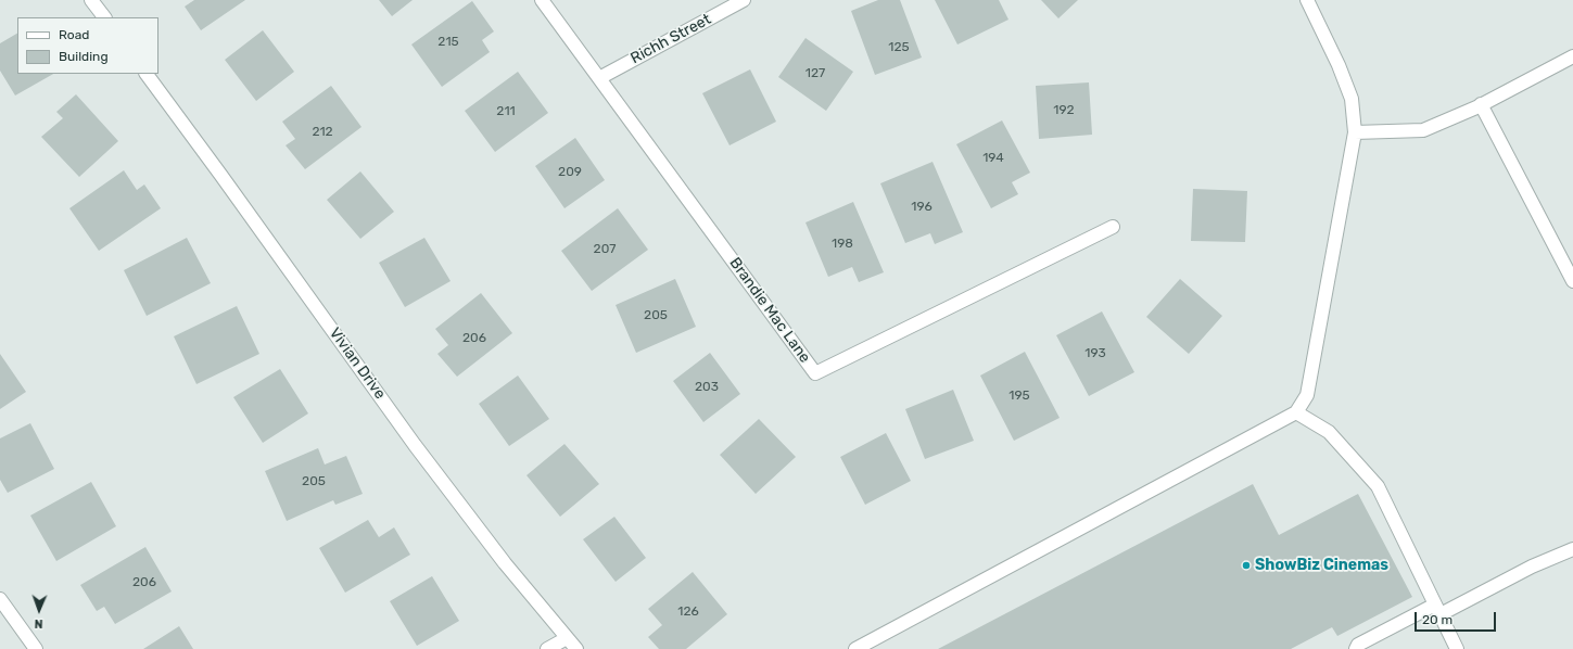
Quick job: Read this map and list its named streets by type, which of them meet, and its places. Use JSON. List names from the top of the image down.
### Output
{
  "streets": {
    "street": ["Richh Street", "Brandie Mac Lane", "Vivian Drive"]
  },
  "crossings": [
    ["Richh Street", "Brandie Mac Lane"]
  ],
  "places": ["ShowBiz Cinemas"],
  "house_numbers": [
    "215",
    "125",
    "127",
    "192",
    "211",
    "212",
    "194",
    "209",
    "196",
    "198",
    "207",
    "205",
    "206",
    "193",
    "203",
    "195",
    "205",
    "206",
    "126"
  ],
  "legend": ["Road", "Building"],
  "scale_bar": "20 m",
  "north": "bottom"
}
